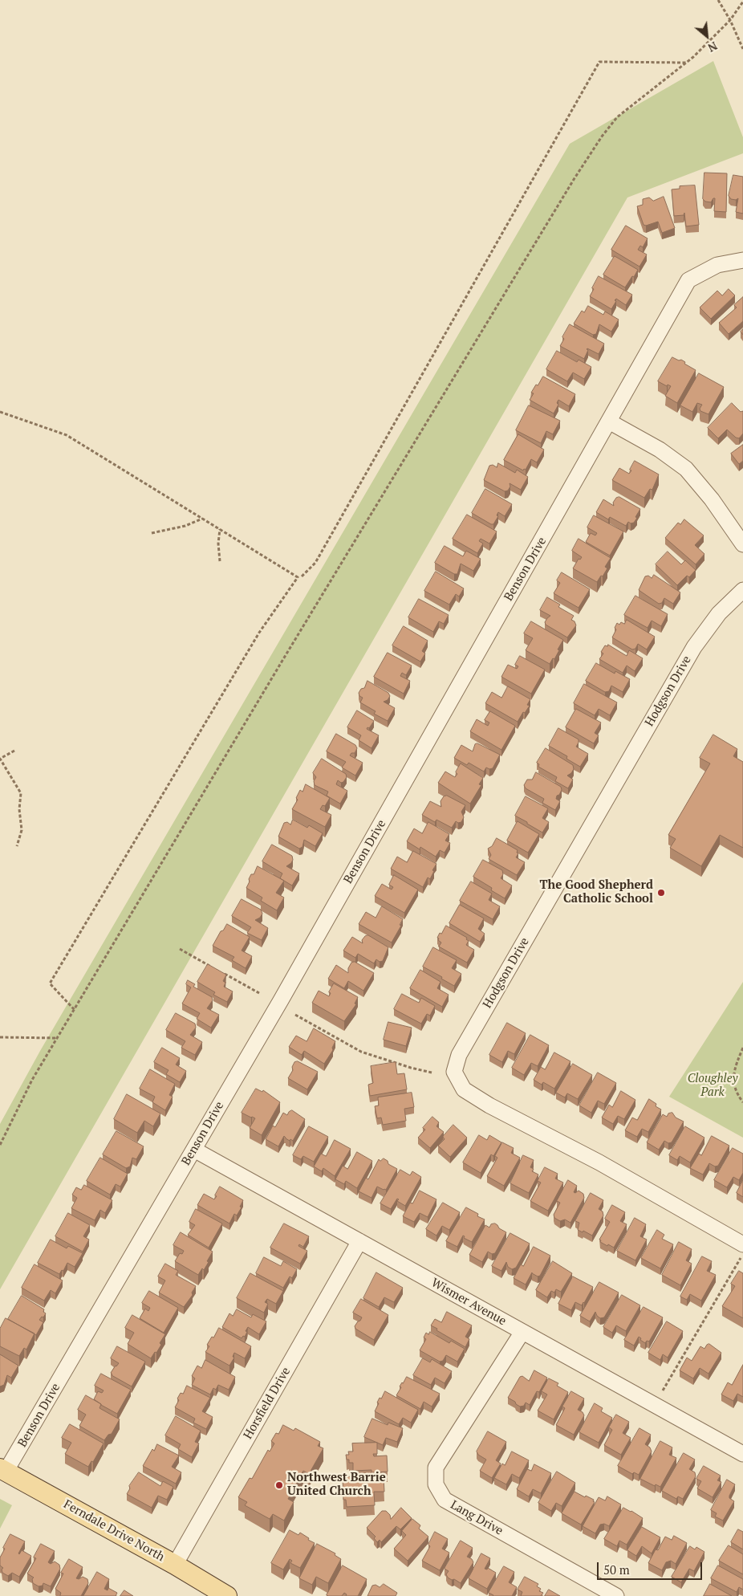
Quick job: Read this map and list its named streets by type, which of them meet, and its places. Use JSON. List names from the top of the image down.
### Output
{
  "streets": {
    "main road": ["Ferndale Drive North"],
    "street": [
      "Benson Drive",
      "Hodgson Drive",
      "Wismer Avenue",
      "Horsfield Drive",
      "Lang Drive"
    ]
  },
  "crossings": [
    ["Benson Drive", "Wismer Avenue"],
    ["Benson Drive", "Ferndale Drive North"],
    ["Wismer Avenue", "Horsfield Drive"],
    ["Wismer Avenue", "Lang Drive"],
    ["Horsfield Drive", "Ferndale Drive North"]
  ],
  "parks": ["Cloughley Park"],
  "places": ["The Good Shepherd Catholic School", "Northwest Barrie United Church"],
  "scale_bar": "50 m",
  "north": "bottom right"
}
